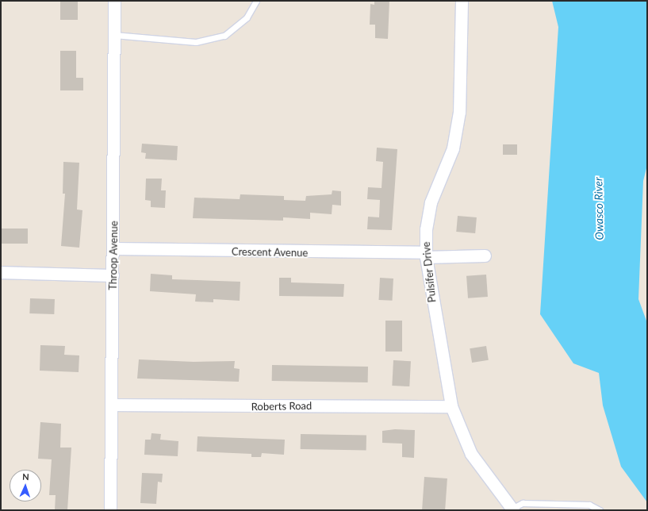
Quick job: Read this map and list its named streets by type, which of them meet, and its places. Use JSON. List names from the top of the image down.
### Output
{
  "streets": {
    "street": [
      "Crescent Avenue",
      "Throop Avenue",
      "Pulsifer Drive",
      "Roberts Road"
    ]
  },
  "crossings": [
    ["Crescent Avenue", "Throop Avenue"],
    ["Crescent Avenue", "Pulsifer Drive"],
    ["Throop Avenue", "Roberts Road"],
    ["Pulsifer Drive", "Roberts Road"]
  ],
  "water": ["Owasco River"],
  "north": "top"
}
